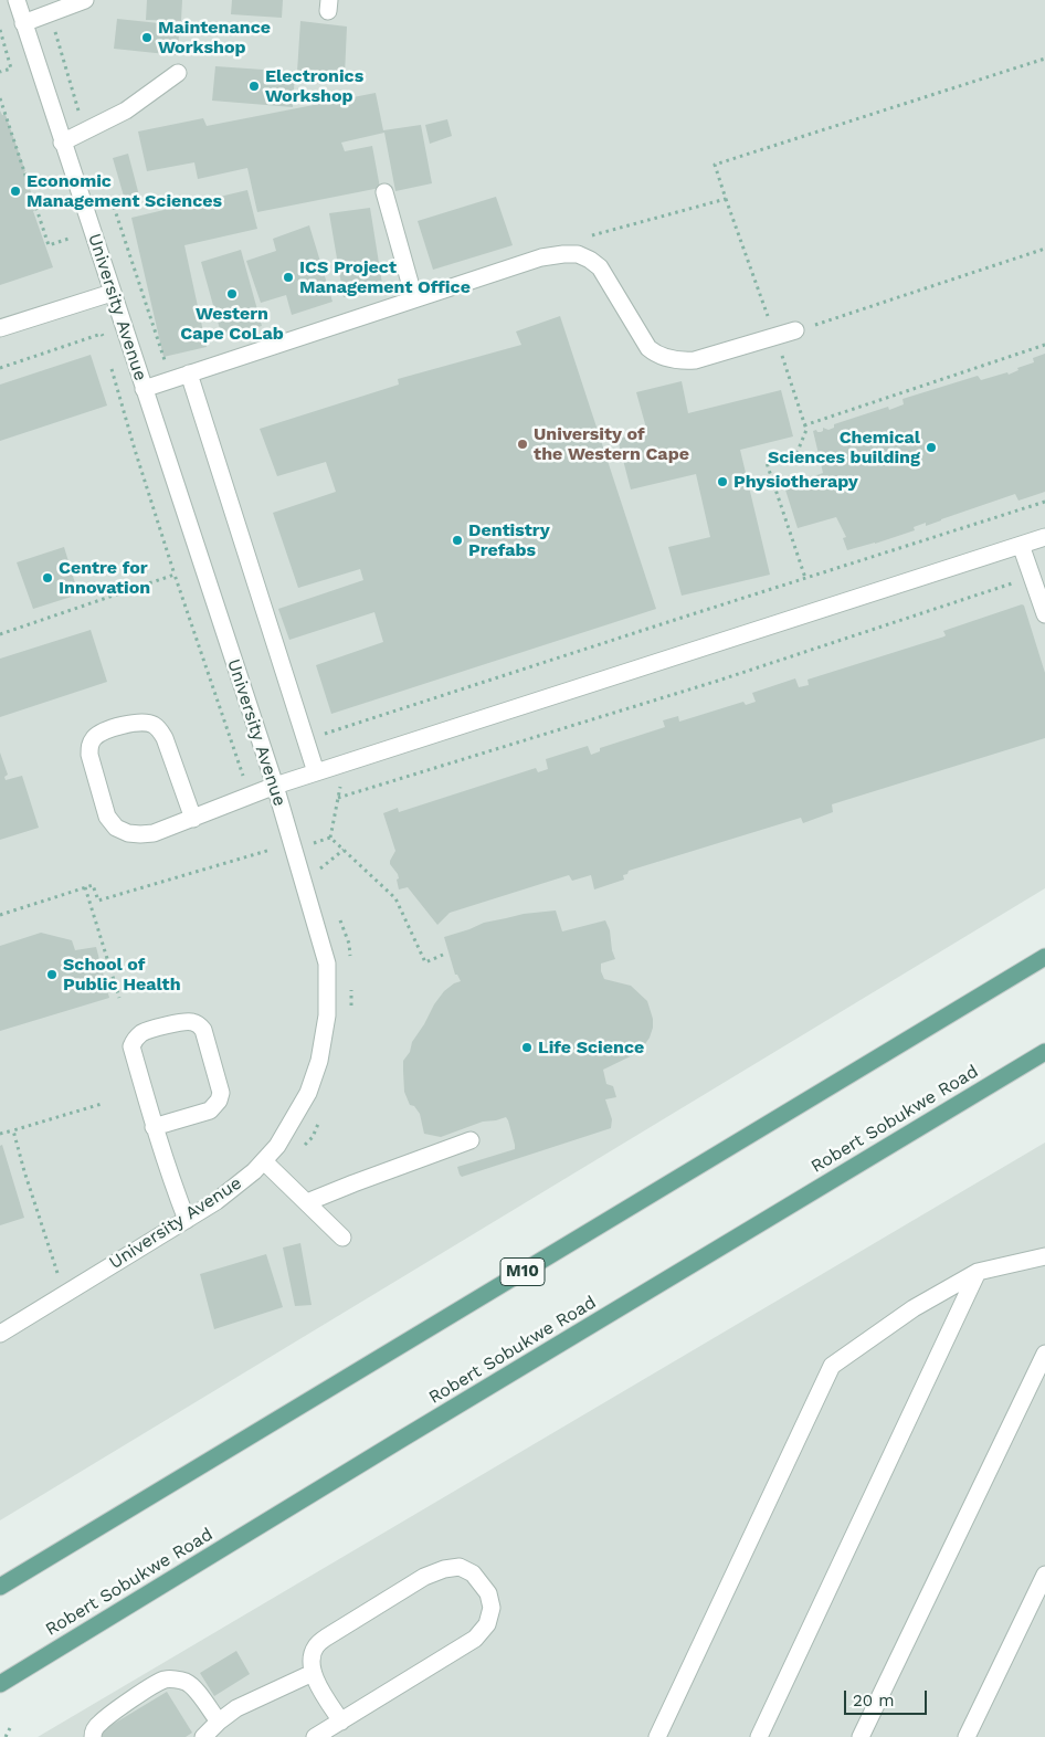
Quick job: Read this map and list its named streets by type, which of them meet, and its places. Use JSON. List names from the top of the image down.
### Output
{
  "streets": {
    "main road": ["Robert Sobukwe Road", "M10"],
    "lane": ["University Avenue"]
  },
  "places": [
    "Maintenance Workshop",
    "Electronics Workshop",
    "Economic Management Sciences",
    "ICS Project Management Office",
    "Western Cape CoLab",
    "University of the Western Cape",
    "Chemical Sciences building",
    "Physiotherapy",
    "Dentistry Prefabs",
    "Centre for Innovation",
    "School of Public Health",
    "Life Science"
  ],
  "scale_bar": "20 m"
}
